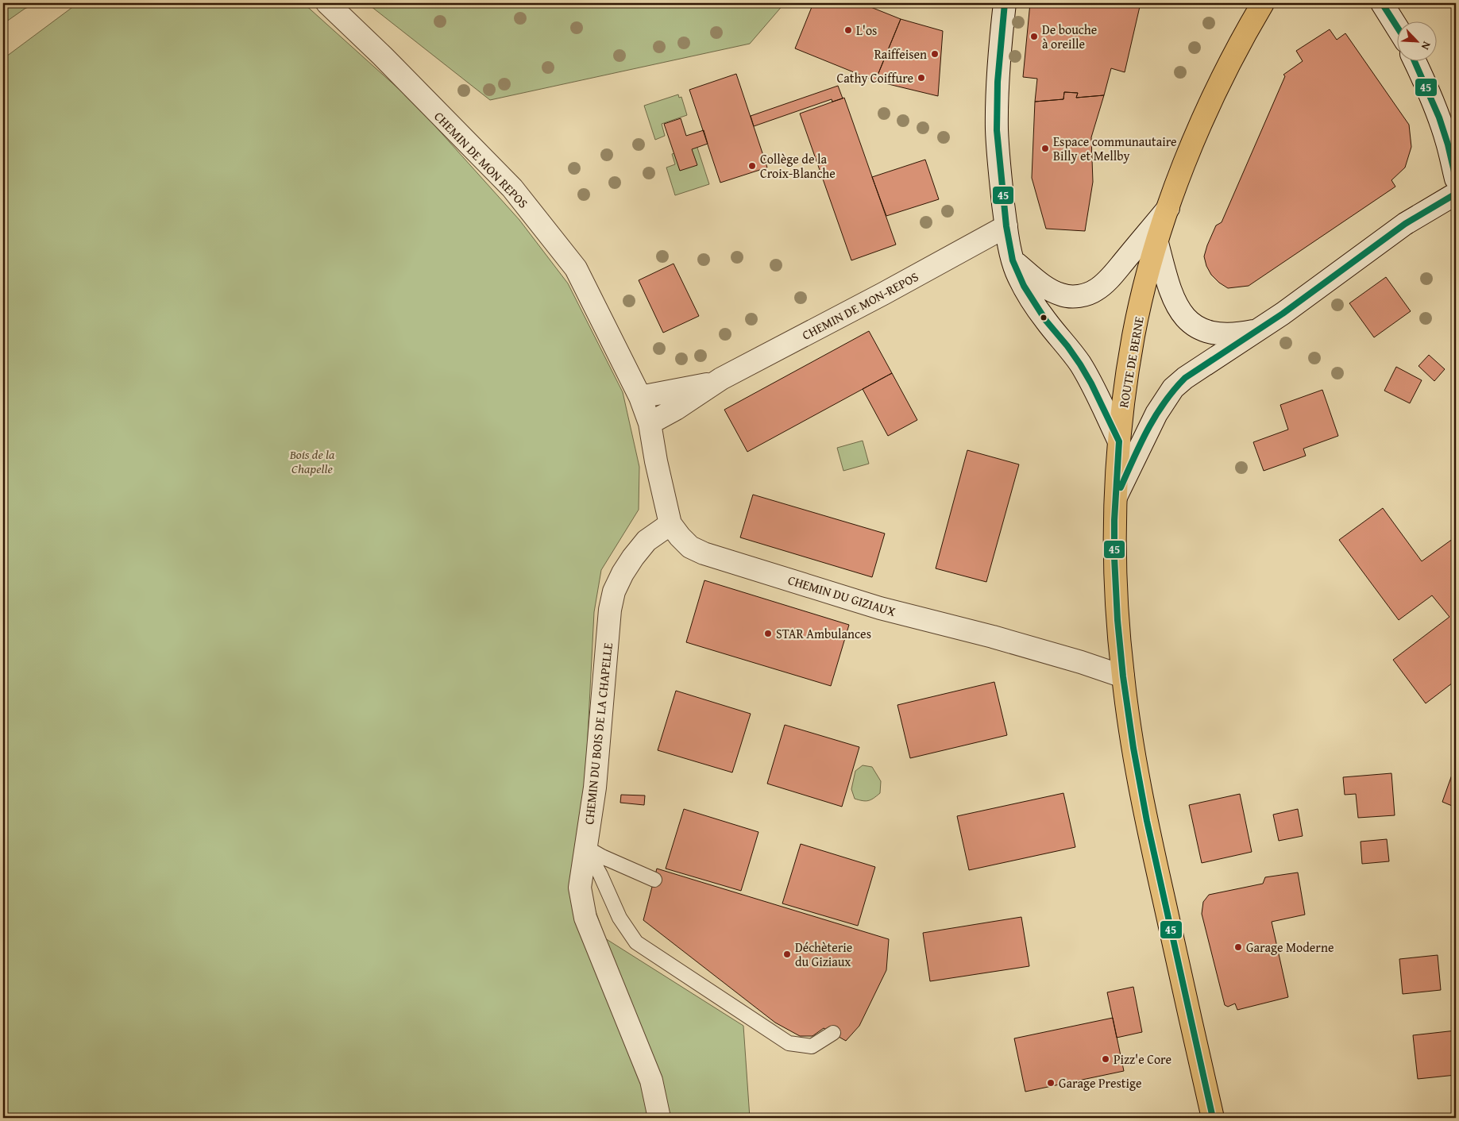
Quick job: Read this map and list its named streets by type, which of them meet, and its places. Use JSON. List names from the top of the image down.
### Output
{
  "streets": {
    "main road": ["ROUTE DE BERNE"],
    "street": [
      "CHEMIN DE MON REPOS",
      "CHEMIN DE MON-REPOS",
      "CHEMIN DU GIZIAUX",
      "CHEMIN DU BOIS DE LA CHAPELLE"
    ]
  },
  "crossings": [
    ["CHEMIN DE MON REPOS", "CHEMIN DE MON-REPOS"],
    ["CHEMIN DE MON REPOS", "CHEMIN DU GIZIAUX"],
    ["CHEMIN DE MON-REPOS", "CHEMIN DU GIZIAUX"],
    ["ROUTE DE BERNE", "CHEMIN DU GIZIAUX"],
    ["CHEMIN DU GIZIAUX", "CHEMIN DU BOIS DE LA CHAPELLE"]
  ],
  "parks": ["Bois de la Chapelle"],
  "places": [
    "L'os",
    "De bouche à oreille",
    "Raiffeisen",
    "Cathy Coiffure",
    "Espace communautaire Billy et Mellby",
    "Collège de la Croix-Blanche",
    "STAR Ambulances",
    "Garage Moderne",
    "Déchèterie du Giziaux",
    "Pizz'e Core",
    "Garage Prestige"
  ],
  "lines": ["transit line 45"],
  "north": "bottom right"
}
